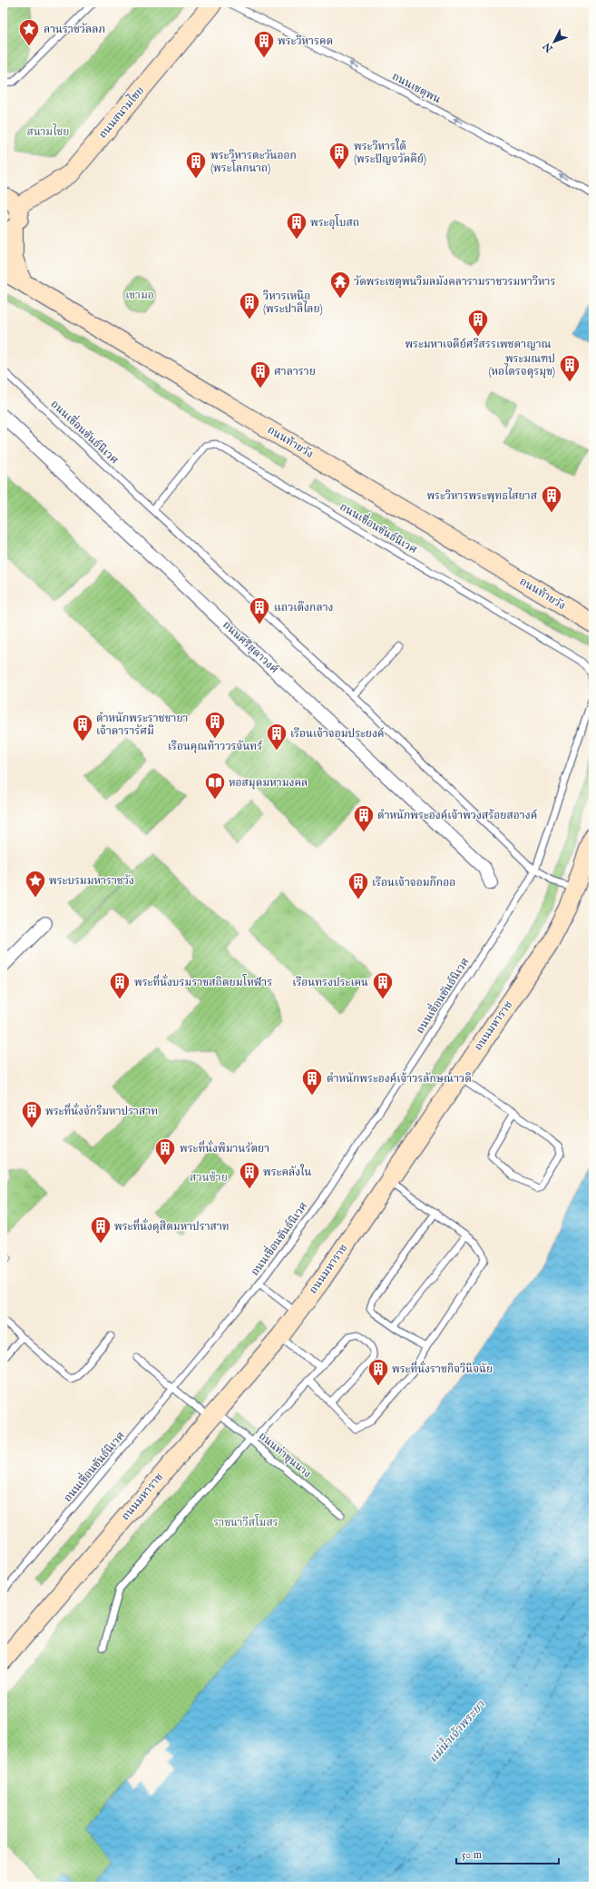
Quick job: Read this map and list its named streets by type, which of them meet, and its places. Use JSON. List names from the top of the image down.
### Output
{
  "streets": {
    "street": [
      "ถนนสนามไชย",
      "ถนนท้ายวัง",
      "ถนนศรีสุดาวงศ์",
      "ถนนมหาราช"
    ],
    "lane": ["ถนนเชตุพน", "ถนนเขื่อนขันธ์นิเวศ", "ถนนท่าขุนนาง"]
  },
  "crossings": [
    ["ถนนเขื่อนขันธ์นิเวศ", "ถนนท่าขุนนาง"],
    ["ถนนมหาราช", "ถนนท่าขุนนาง"]
  ],
  "one_way": ["ถนนเชตุพน"],
  "water": ["แม่น้ำเจ้าพระยา"],
  "parks": [
    "สนามไชย",
    "เขามอ",
    "สวนซ้าย",
    "ราชนาวีสโมสร"
  ],
  "places": {
    "place": ["ลานราชวัลลภ", "พระบรมมหาราชวัง"],
    "building": [
      "พระวิหารคด",
      "พระวิหารใต้ (พระปัญจวัคคีย์)",
      "พระวิหารตะวันออก (พระโลกนาถ)",
      "พระอุโบสถ",
      "วิหารเหนือ (พระปาลิไลย)",
      "พระมหาเจดีย์ศรีสรรเพชดาญาณ",
      "พระมณฑป (หอไตรจตุรมุข)",
      "ศาลาราย",
      "พระวิหารพระพุทธไสยาส",
      "แถวเต๊งกลาง",
      "เรือนคุณท้าววรจันทร์",
      "ตำหนักพระราชชายา เจ้าดารารัศมี",
      "เรือนเจ้าจอมประยงค์",
      "ตำหนักพระองค์เจ้าพวงสร้อยสอางค์",
      "เรือนเจ้าจอมก๊กออ",
      "พระที่นั่งบรมราชสถิตยมโหฬาร",
      "เรือนทรงประเคน",
      "ตำหนักพระองค์เจ้าวรลักษณาวดี",
      "พระที่นั่งจักรีมหาปราสาท",
      "พระที่นั่งพิมานรัตยา",
      "พระคลังใน",
      "พระที่นั่งดุสิตมหาปราสาท",
      "พระที่นั่งราชกิจวินิจฉัย"
    ],
    "temple": ["วัดพระเชตุพนวิมลมังคลารามราชวรมหาวิหาร"],
    "library": ["หอสมุดมหามงคล"]
  },
  "scale_bar": "50 m",
  "north": "bottom left"
}
